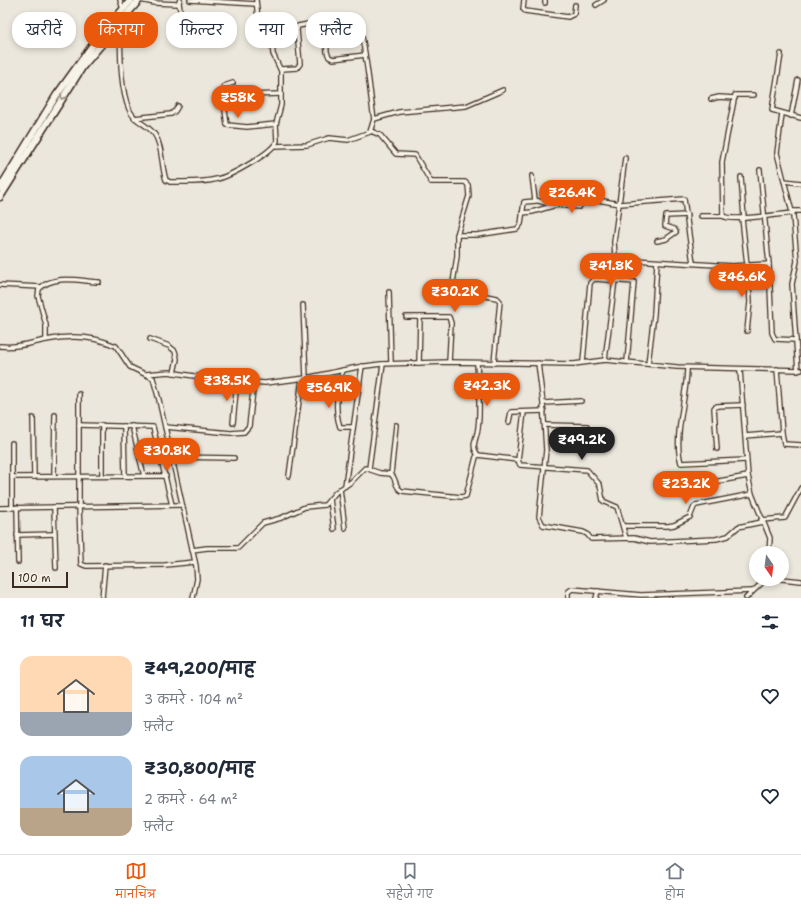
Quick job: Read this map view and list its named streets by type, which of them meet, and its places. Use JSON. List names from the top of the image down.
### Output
{
  "scale_bar": "100 m",
  "north": "bottom",
  "page": {
    "chip": [
      "खरीदें",
      "किराया",
      "फ़िल्टर",
      "नया",
      "फ़्लैट"
    ],
    "price": [
      "₹58K",
      "₹26.4K",
      "₹41.8K",
      "₹46.6K",
      "₹30.2K",
      "₹38.5K",
      "₹42.3K",
      "₹56.9K",
      "₹49.2K",
      "₹30.8K",
      "₹23.2K"
    ],
    "scale": "100 m",
    "heading": "11 घर",
    "list": [
      {
        "name": "₹49,200/माह",
        "note": "3 कमरे · 104 m² · फ़्लैट"
      },
      {
        "name": "₹30,800/माह",
        "note": "2 कमरे · 64 m² · फ़्लैट"
      }
    ],
    "tabs": ["मानचित्र", "सहेजे गए", "होम"]
  }
}
